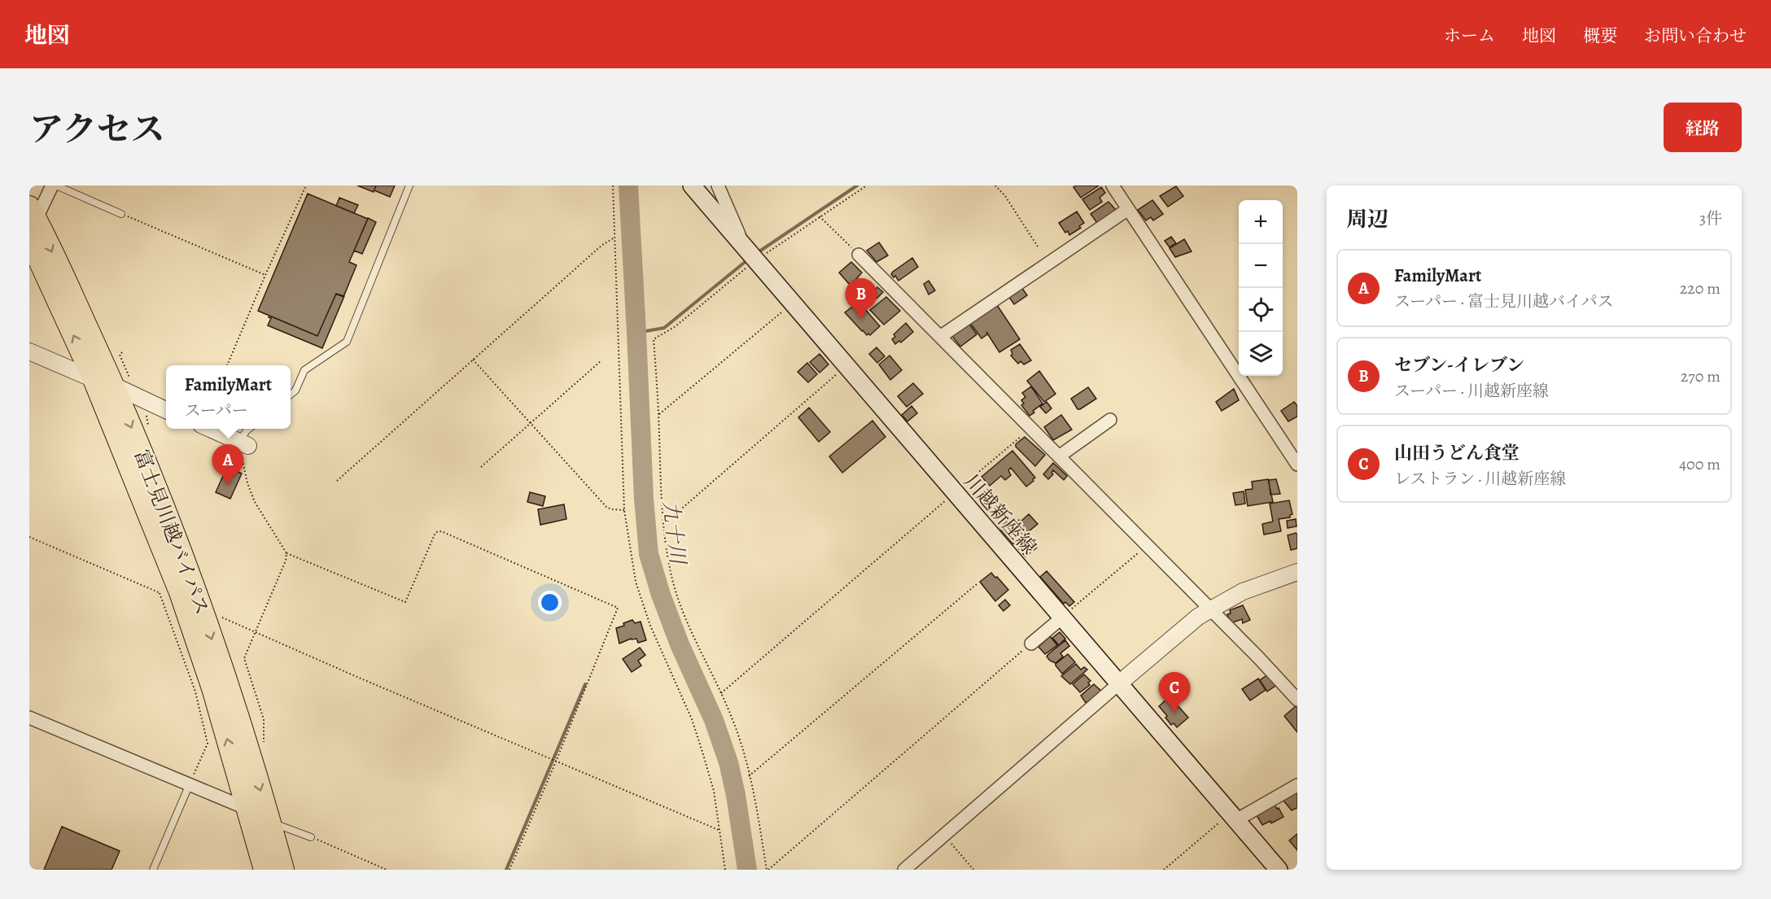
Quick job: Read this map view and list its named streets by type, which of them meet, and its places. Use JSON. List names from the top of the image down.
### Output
{
  "streets": {
    "highway": ["富士見川越バイパス"],
    "main road": ["川越新座線"]
  },
  "water": ["九十川"],
  "page": {
    "header": "地図",
    "nav": [
      "ホーム",
      "地図",
      "概要",
      "お問い合わせ"
    ],
    "title": "アクセス",
    "buttons": "経路",
    "heading": ["周辺", "3件"],
    "map_buttons": ["+", "−"],
    "list": [
      {
        "mark": "A",
        "name": "FamilyMart",
        "note": "スーパー · 富士見川越バイパス",
        "value": "220 m"
      },
      {
        "mark": "B",
        "name": "セブン-イレブン",
        "note": "スーパー · 川越新座線",
        "value": "270 m"
      },
      {
        "mark": "C",
        "name": "山田うどん食堂",
        "note": "レストラン · 川越新座線",
        "value": "400 m"
      }
    ],
    "pins": ["B", "A", "C"],
    "popup": ["FamilyMart", "スーパー"]
  }
}
